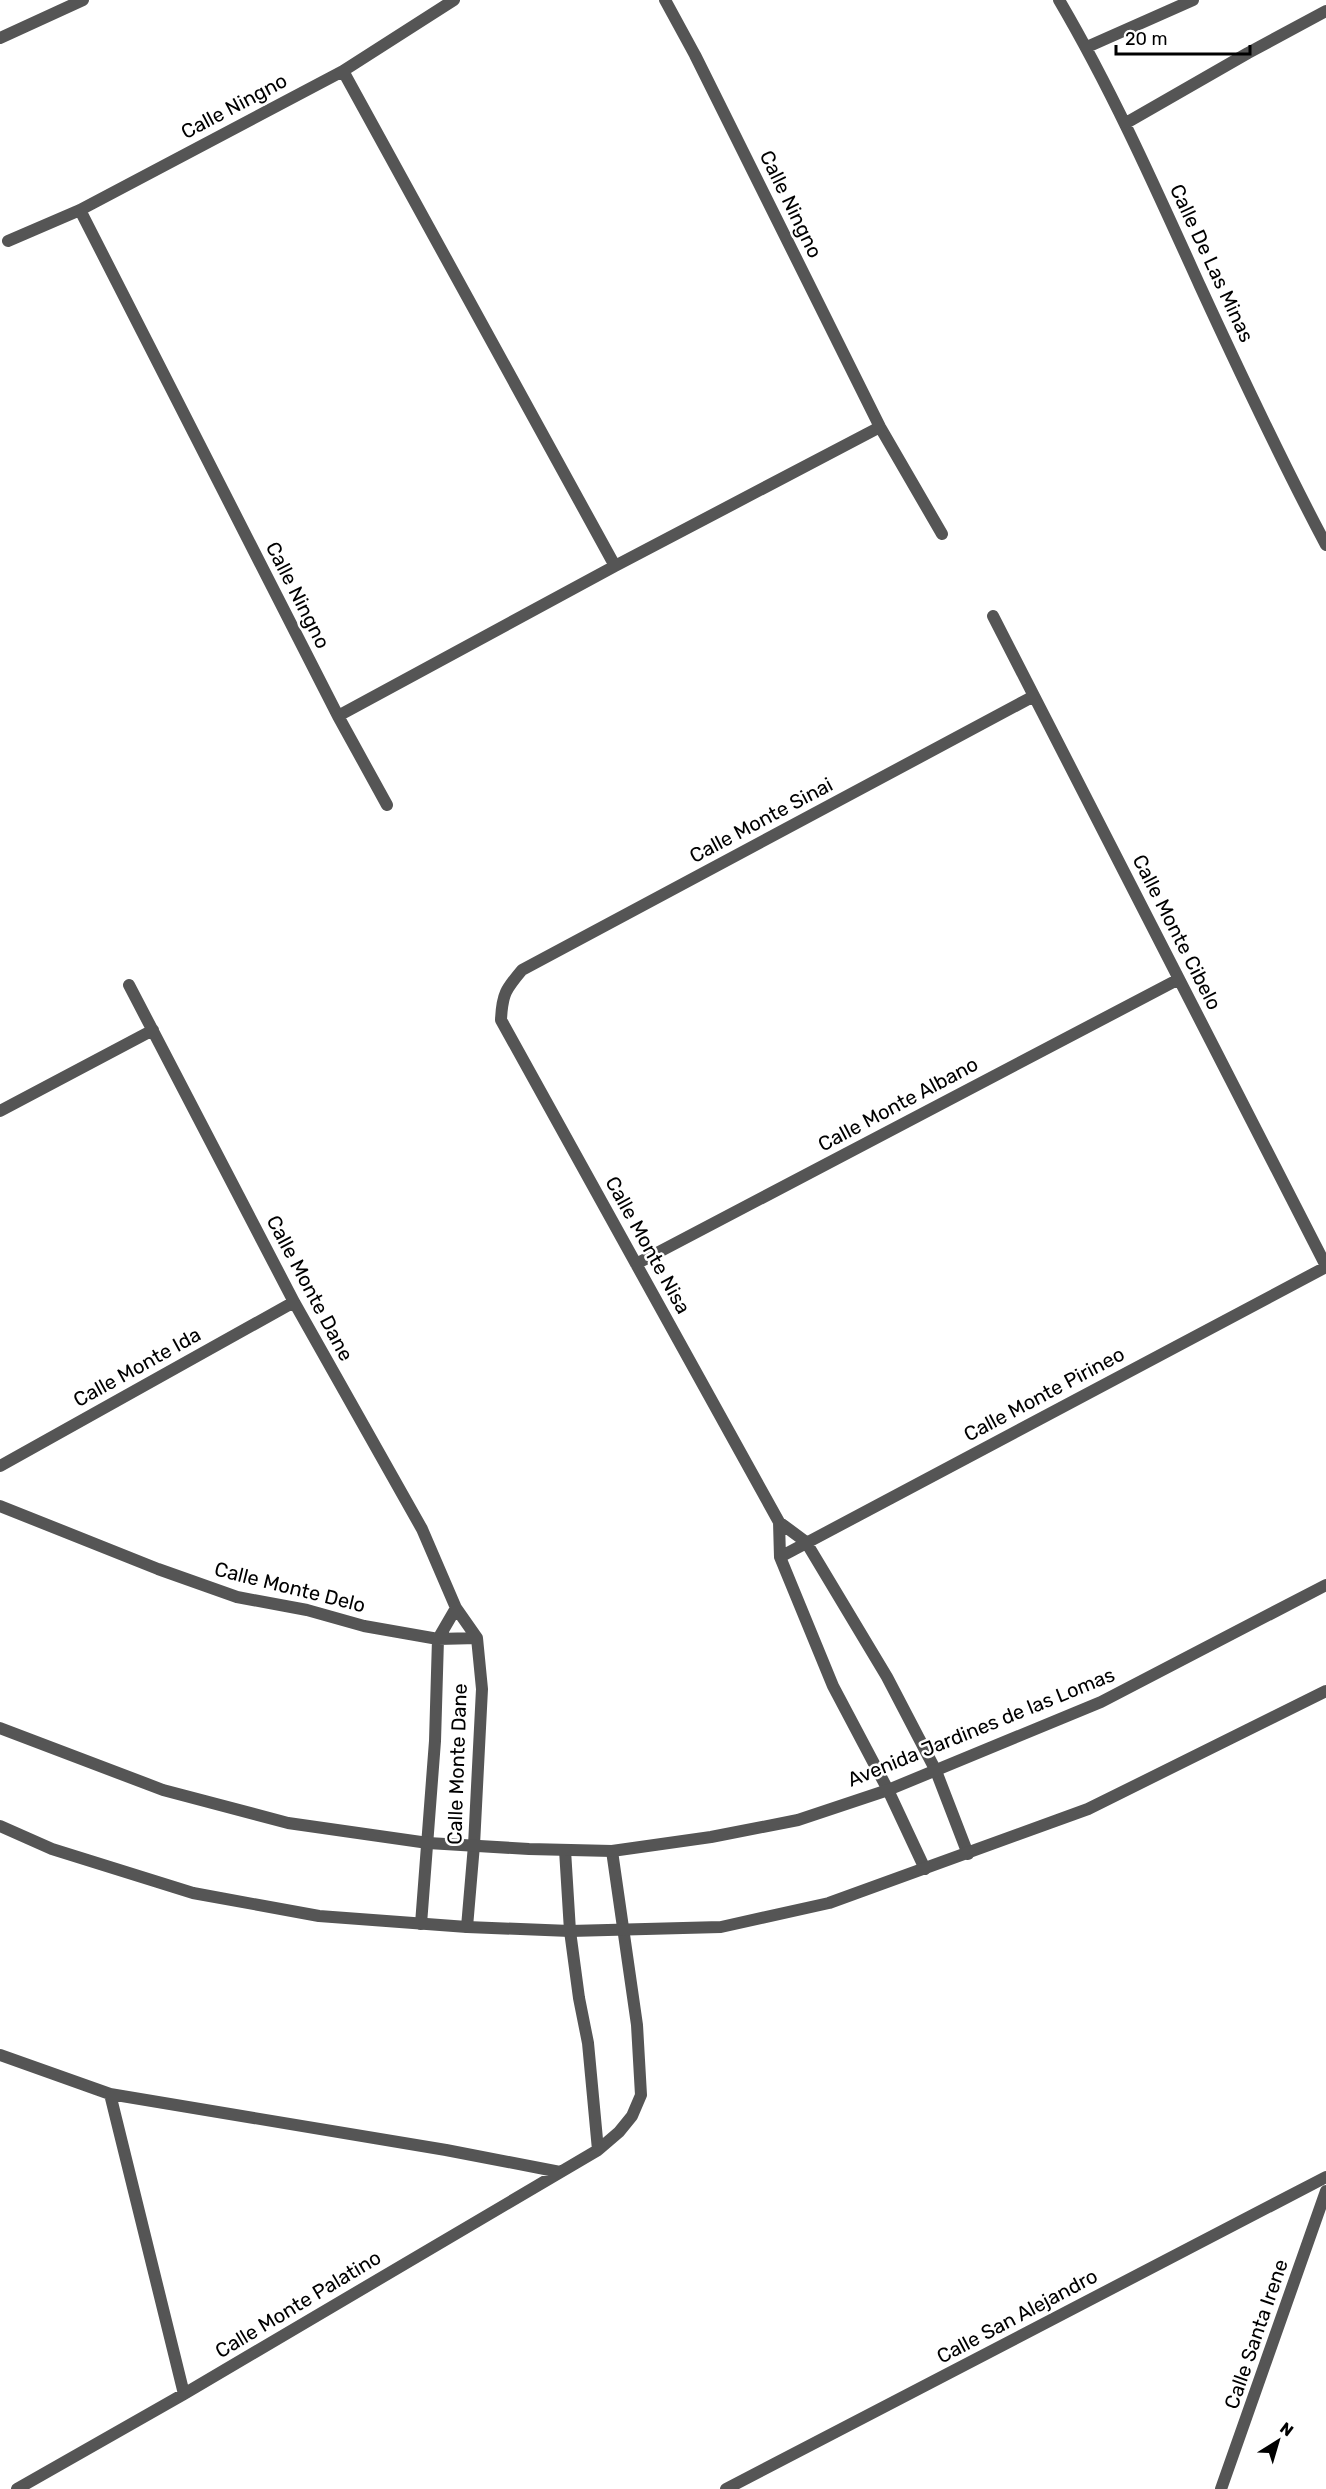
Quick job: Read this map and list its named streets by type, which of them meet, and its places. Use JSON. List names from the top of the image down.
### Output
{
  "streets": {
    "street": [
      "Calle Ningno",
      "Calle De Las Minas",
      "Calle Monte Sinai",
      "Calle Monte Cibelo",
      "Calle Monte Albano",
      "Calle Monte Nisa",
      "Calle Monte Dane",
      "Calle Monte Ida",
      "Calle Monte Pirineo",
      "Calle Monte Delo",
      "Avenida Jardines de las Lomas",
      "Calle Monte Palatino",
      "Calle San Alejandro",
      "Calle Santa Irene"
    ]
  },
  "crossings": [
    ["Calle Monte Sinai", "Calle Monte Cibelo"],
    ["Calle Monte Sinai", "Calle Monte Nisa"],
    ["Calle Monte Cibelo", "Calle Monte Albano"],
    ["Calle Monte Cibelo", "Calle Monte Pirineo"],
    ["Calle Monte Albano", "Calle Monte Nisa"],
    ["Calle Monte Nisa", "Calle Monte Pirineo"],
    ["Calle Monte Nisa", "Avenida Jardines de las Lomas"],
    ["Calle Monte Dane", "Calle Monte Ida"],
    ["Calle Monte Dane", "Calle Monte Delo"],
    ["Calle Monte Dane", "Avenida Jardines de las Lomas"],
    ["Avenida Jardines de las Lomas", "Calle Monte Palatino"]
  ],
  "scale_bar": "20 m",
  "north": "top right"
}
